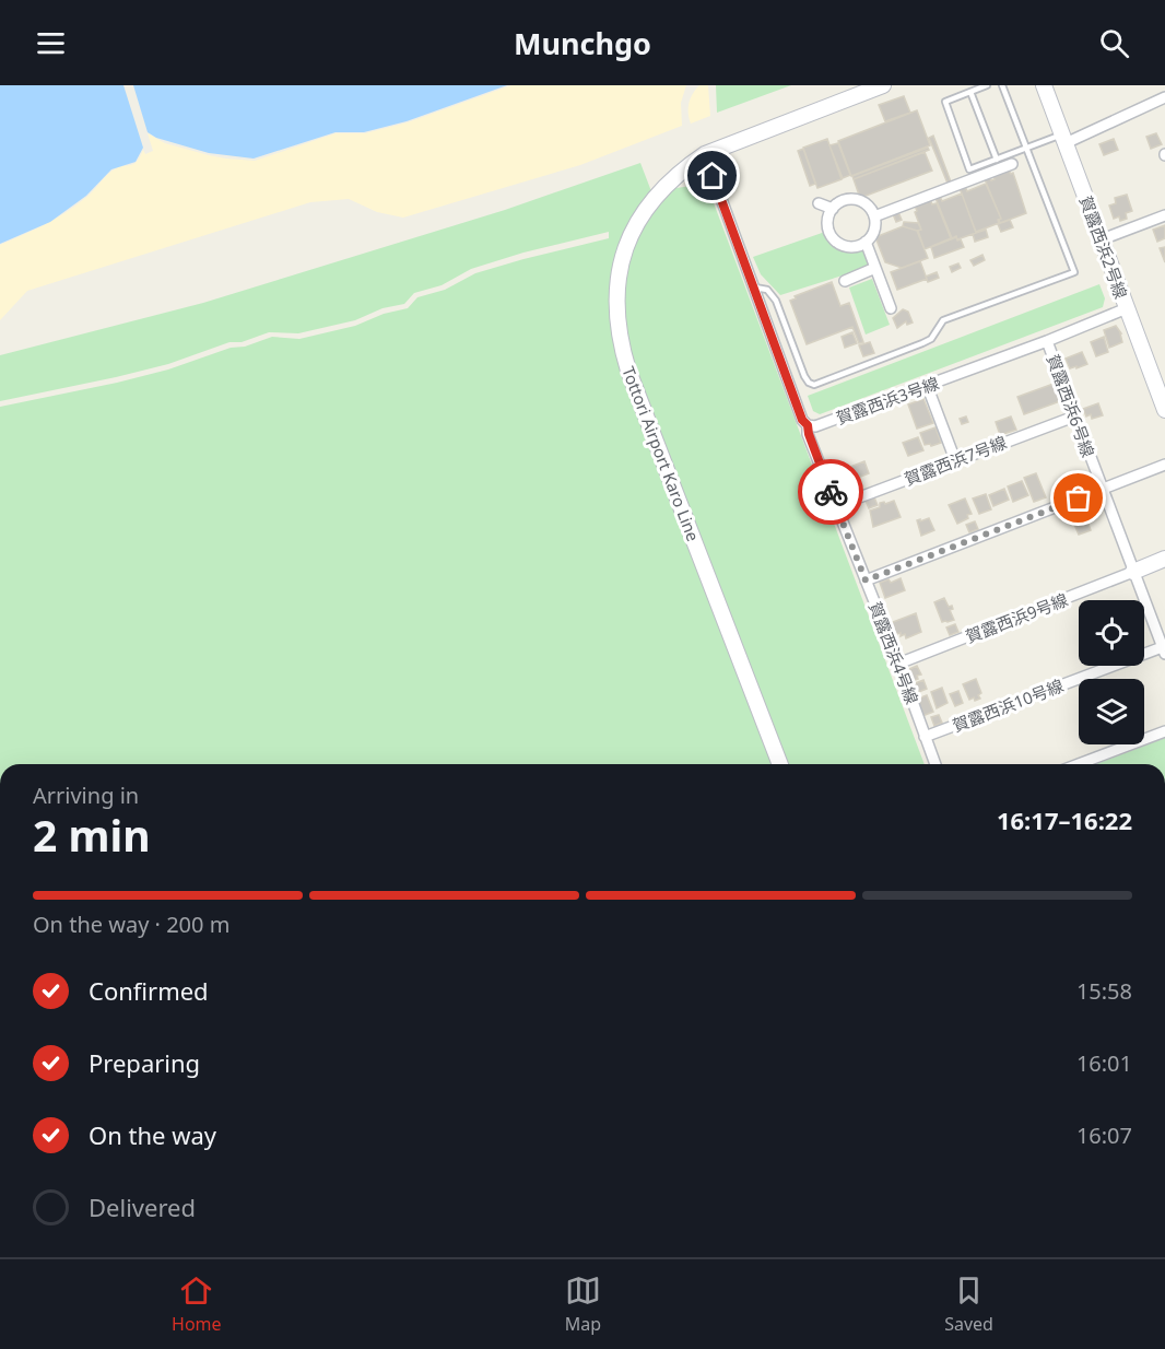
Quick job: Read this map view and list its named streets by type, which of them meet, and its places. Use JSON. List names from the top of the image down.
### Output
{
  "streets": {
    "main road": ["賀露西浜2号線", "Tottori Airport Karo Line"],
    "street": [
      "賀露西浜3号線",
      "賀露西浜6号線",
      "賀露西浜7号線",
      "賀露西浜9号線",
      "賀露西浜4号線",
      "賀露西浜10号線"
    ]
  },
  "crossings": [
    ["賀露西浜2号線", "賀露西浜3号線"],
    ["賀露西浜3号線", "賀露西浜6号線"],
    ["賀露西浜3号線", "賀露西浜4号線"],
    ["賀露西浜6号線", "賀露西浜7号線"],
    ["賀露西浜6号線", "賀露西浜9号線"],
    ["賀露西浜6号線", "賀露西浜10号線"],
    ["賀露西浜7号線", "賀露西浜4号線"],
    ["賀露西浜9号線", "賀露西浜4号線"],
    ["賀露西浜4号線", "賀露西浜10号線"]
  ],
  "page": {
    "header": "Munchgo",
    "heading": ["2 min", "Arriving in", "16:17–16:22"],
    "bar": "On the way · 200 m",
    "list": [
      ["Confirmed", "15:58"],
      ["Preparing", "16:01"],
      ["On the way", "16:07"],
      "Delivered"
    ],
    "tabs": ["Home", "Map", "Saved"]
  }
}
